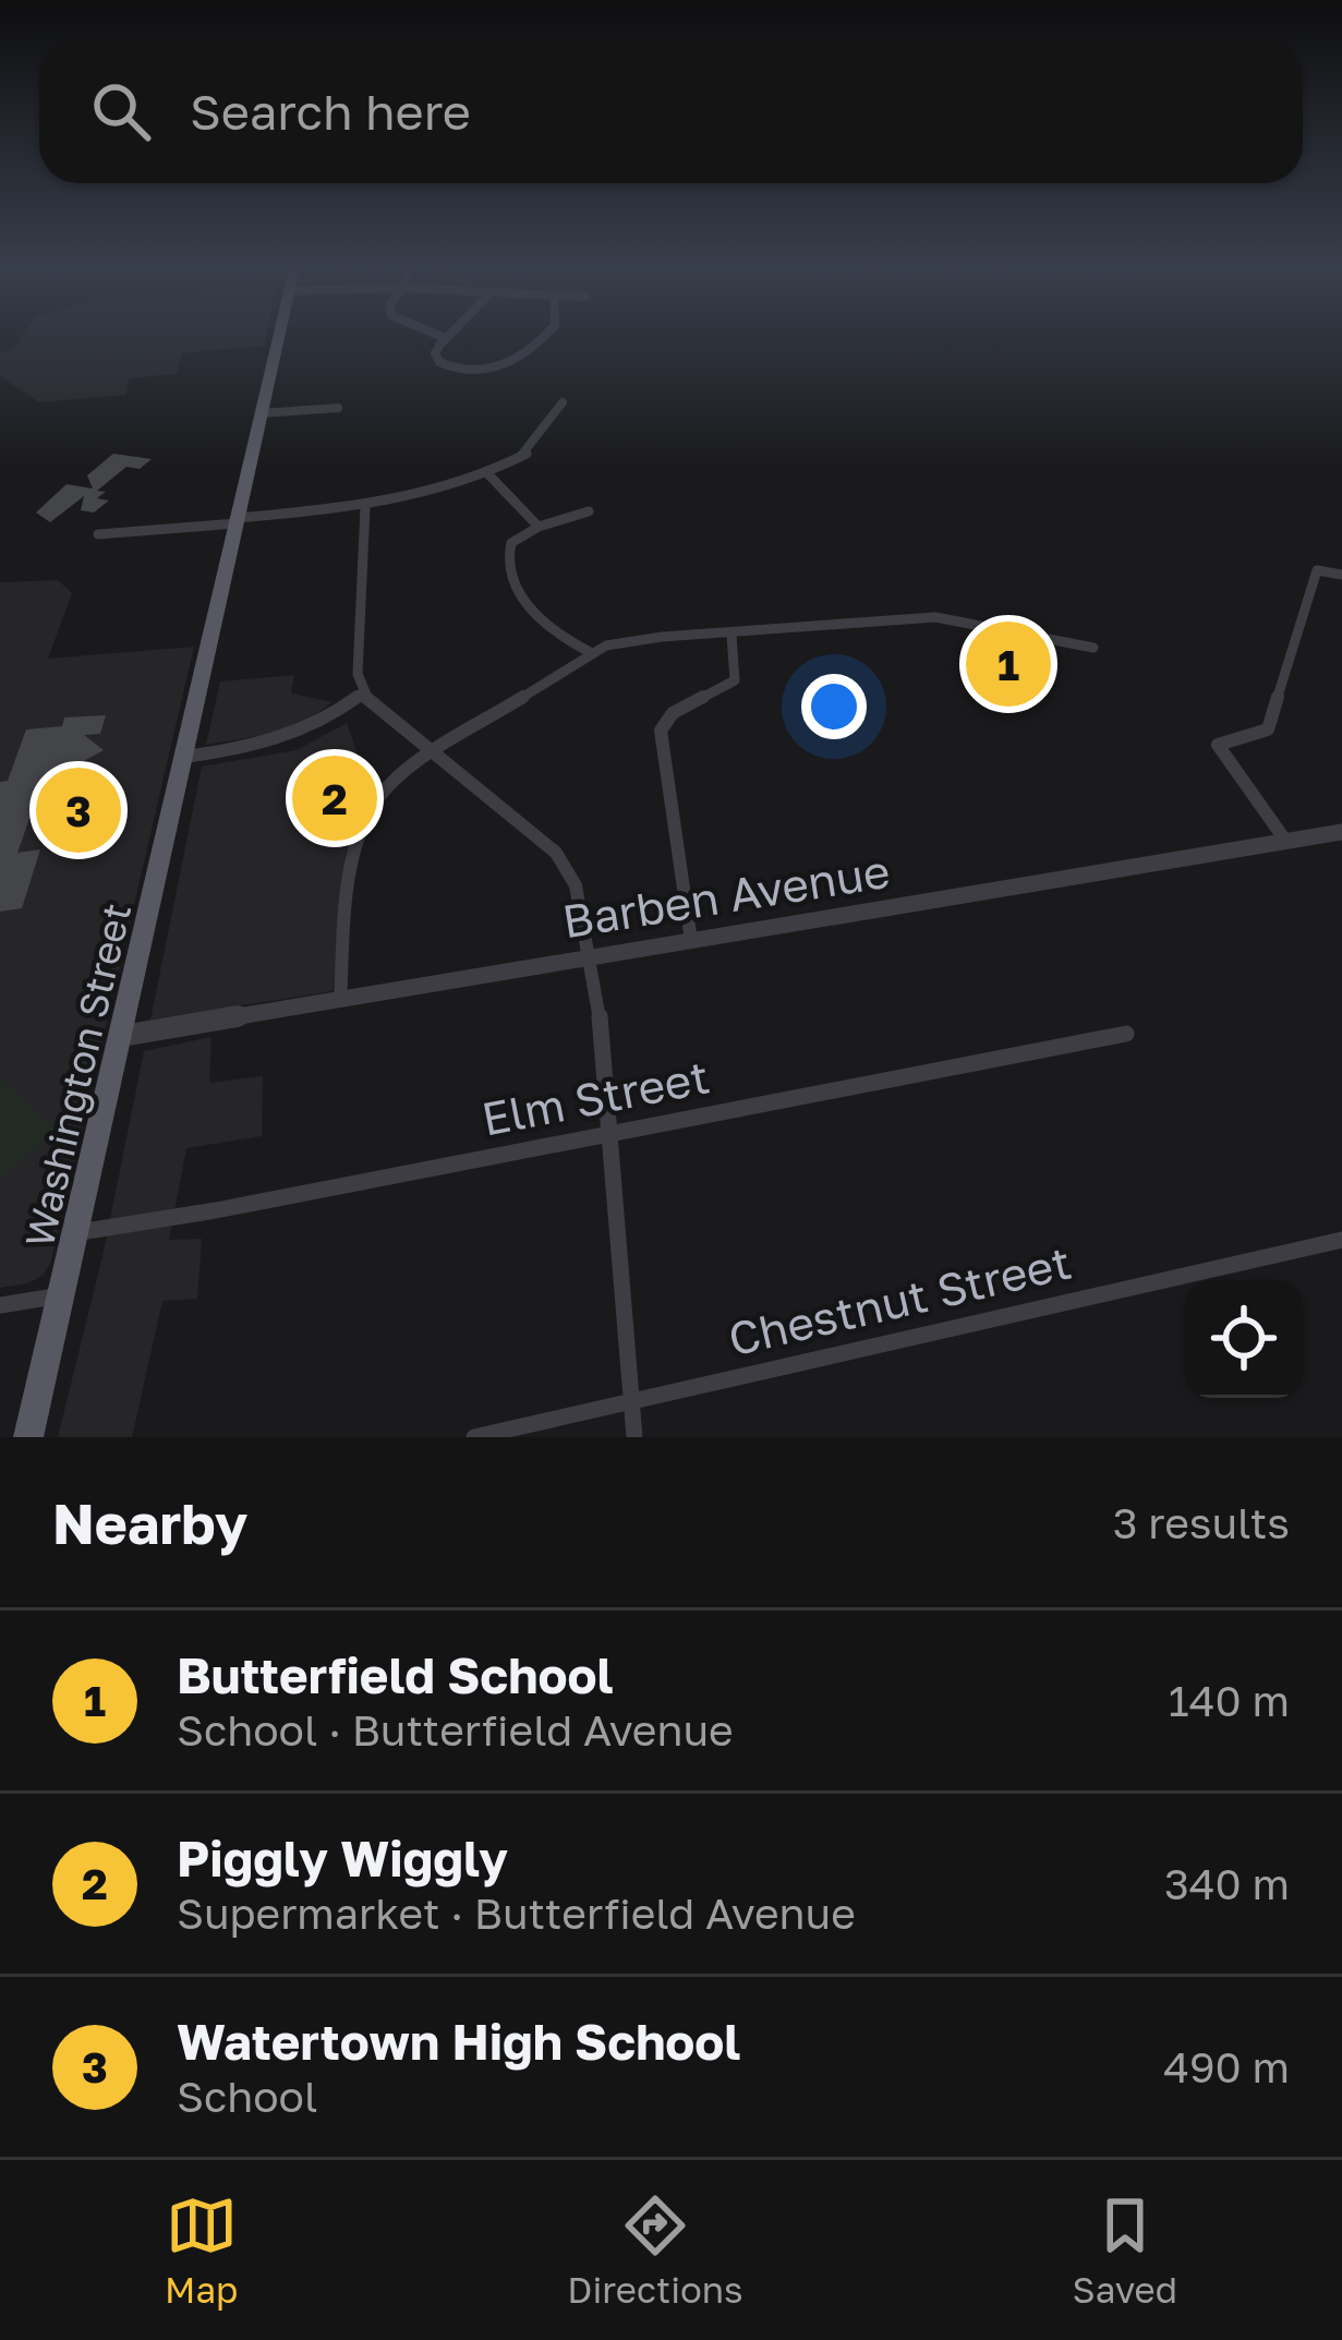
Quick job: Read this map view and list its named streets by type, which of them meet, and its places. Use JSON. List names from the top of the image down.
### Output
{
  "streets": {
    "main road": ["Washington Street"],
    "street": ["Barben Avenue", "Elm Street", "Chestnut Street"]
  },
  "crossings": [
    ["Barben Avenue", "Washington Street"],
    ["Washington Street", "Elm Street"]
  ],
  "page": {
    "search": "Search here",
    "pins": ["1", "2", "3"],
    "heading": ["Nearby", "3 results"],
    "list": [
      {
        "mark": "1",
        "name": "Butterfield School",
        "note": "School · Butterfield Avenue",
        "value": "140 m"
      },
      {
        "mark": "2",
        "name": "Piggly Wiggly",
        "note": "Supermarket · Butterfield Avenue",
        "value": "340 m"
      },
      {
        "mark": "3",
        "name": "Watertown High School",
        "note": "School",
        "value": "490 m"
      }
    ],
    "nav": ["Map", "Directions", "Saved"]
  }
}
